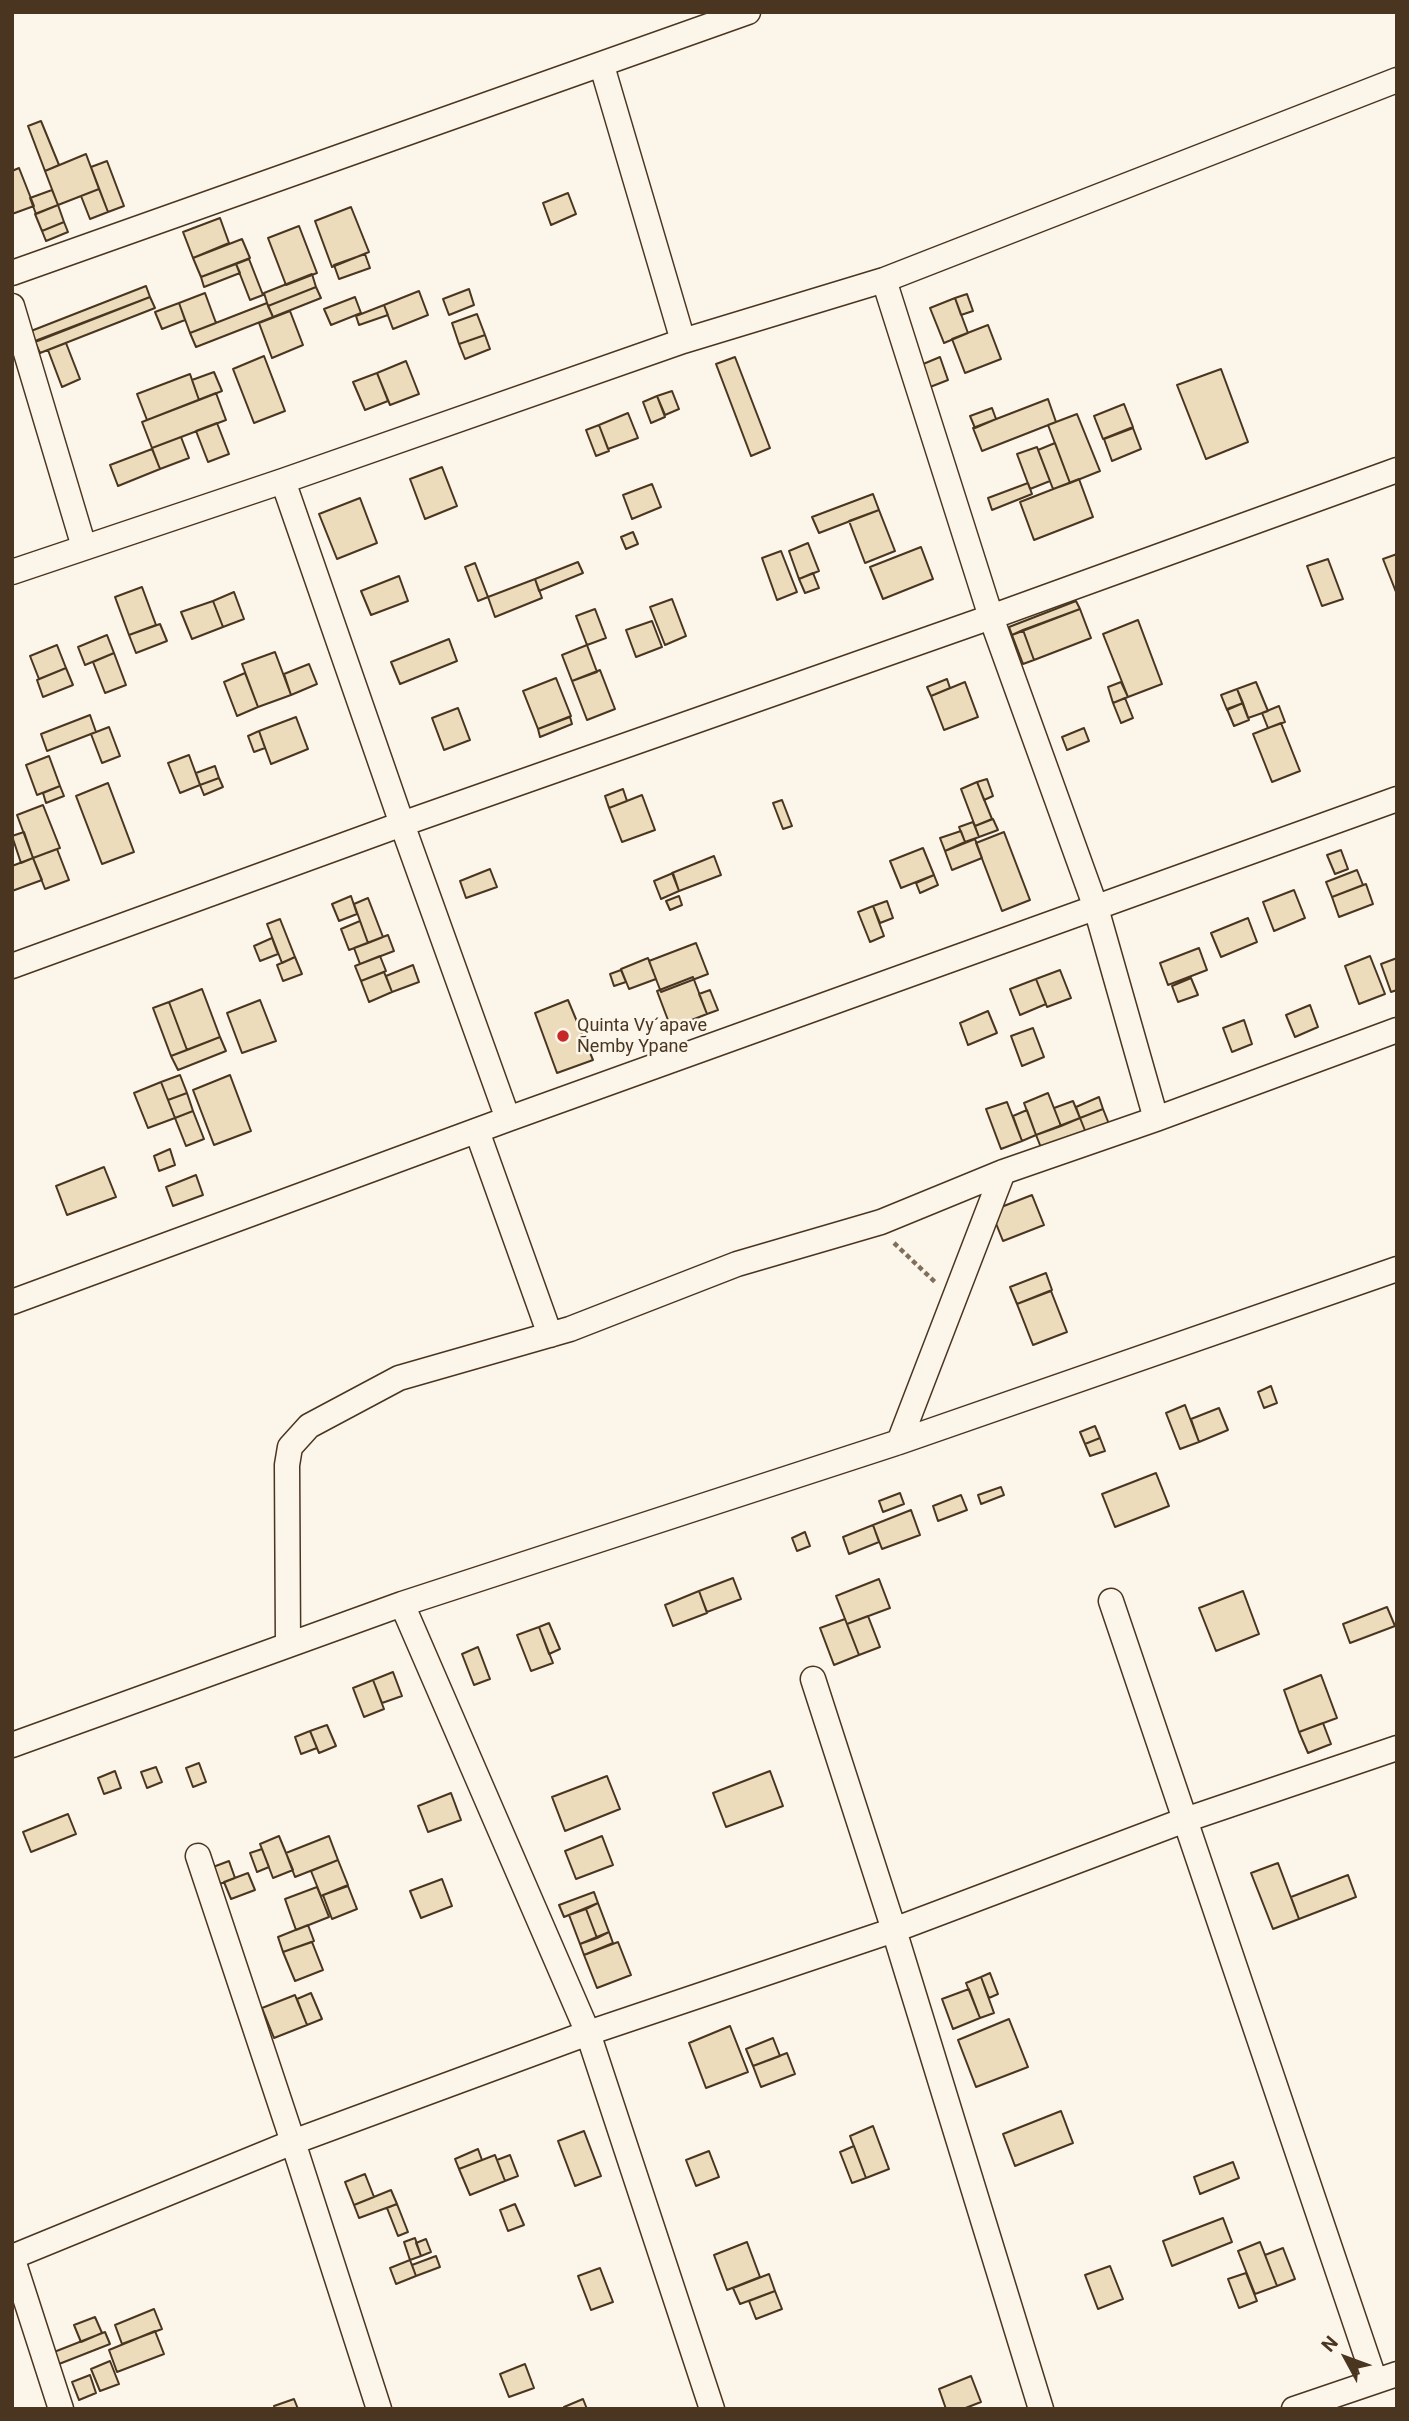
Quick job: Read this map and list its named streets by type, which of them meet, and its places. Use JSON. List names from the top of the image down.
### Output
{
  "places": ["Quinta Vy´apave Ñemby Ypane"],
  "north": "top left"
}
